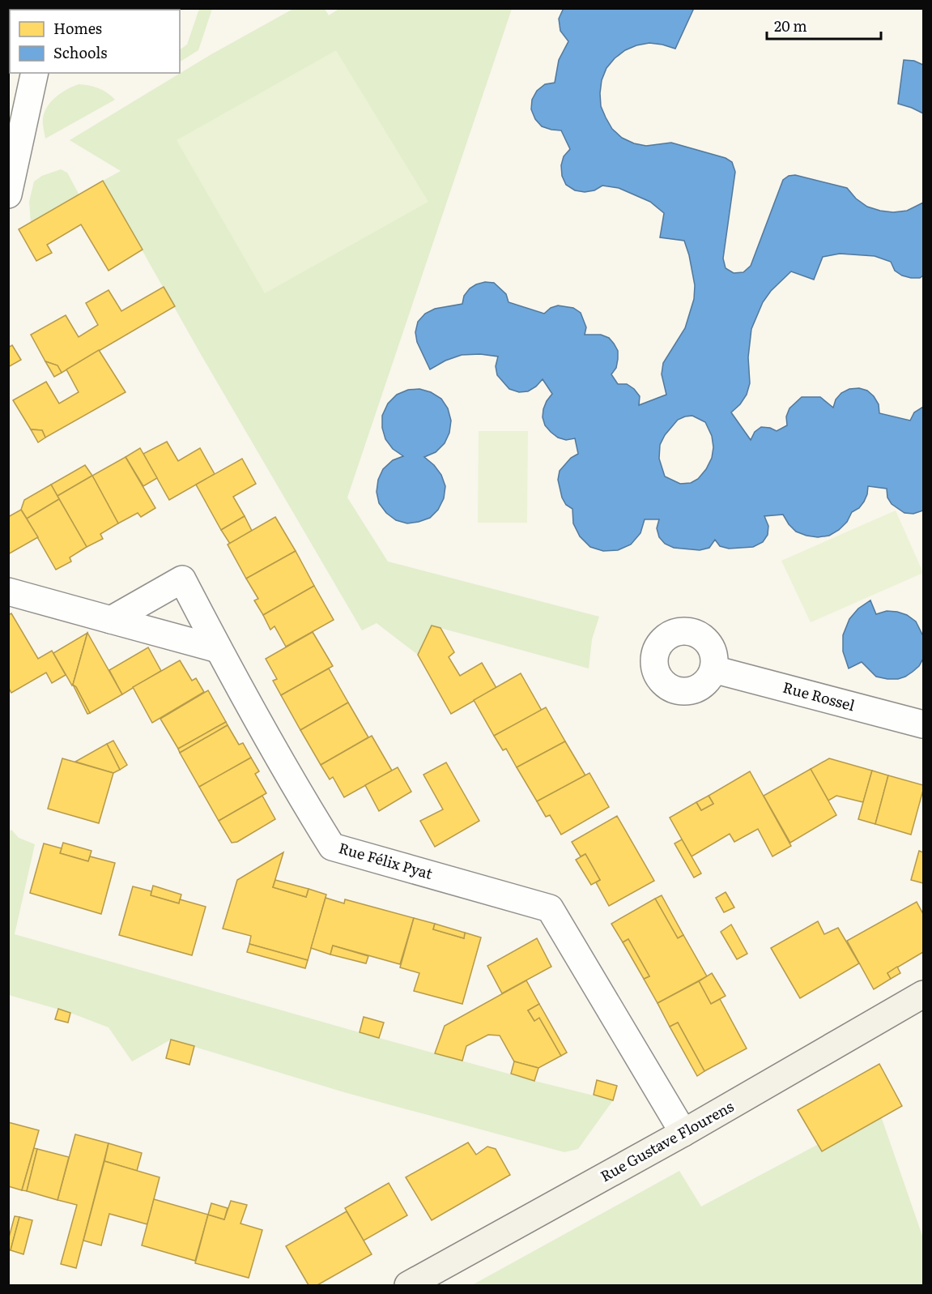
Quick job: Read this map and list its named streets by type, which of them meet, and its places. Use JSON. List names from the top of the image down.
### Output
{
  "streets": {
    "street": ["Rue Rossel", "Rue Félix Pyat", "Rue Gustave Flourens"]
  },
  "crossings": [
    ["Rue Félix Pyat", "Rue Gustave Flourens"]
  ],
  "legend": ["Homes", "Schools"],
  "scale_bar": "20 m"
}
